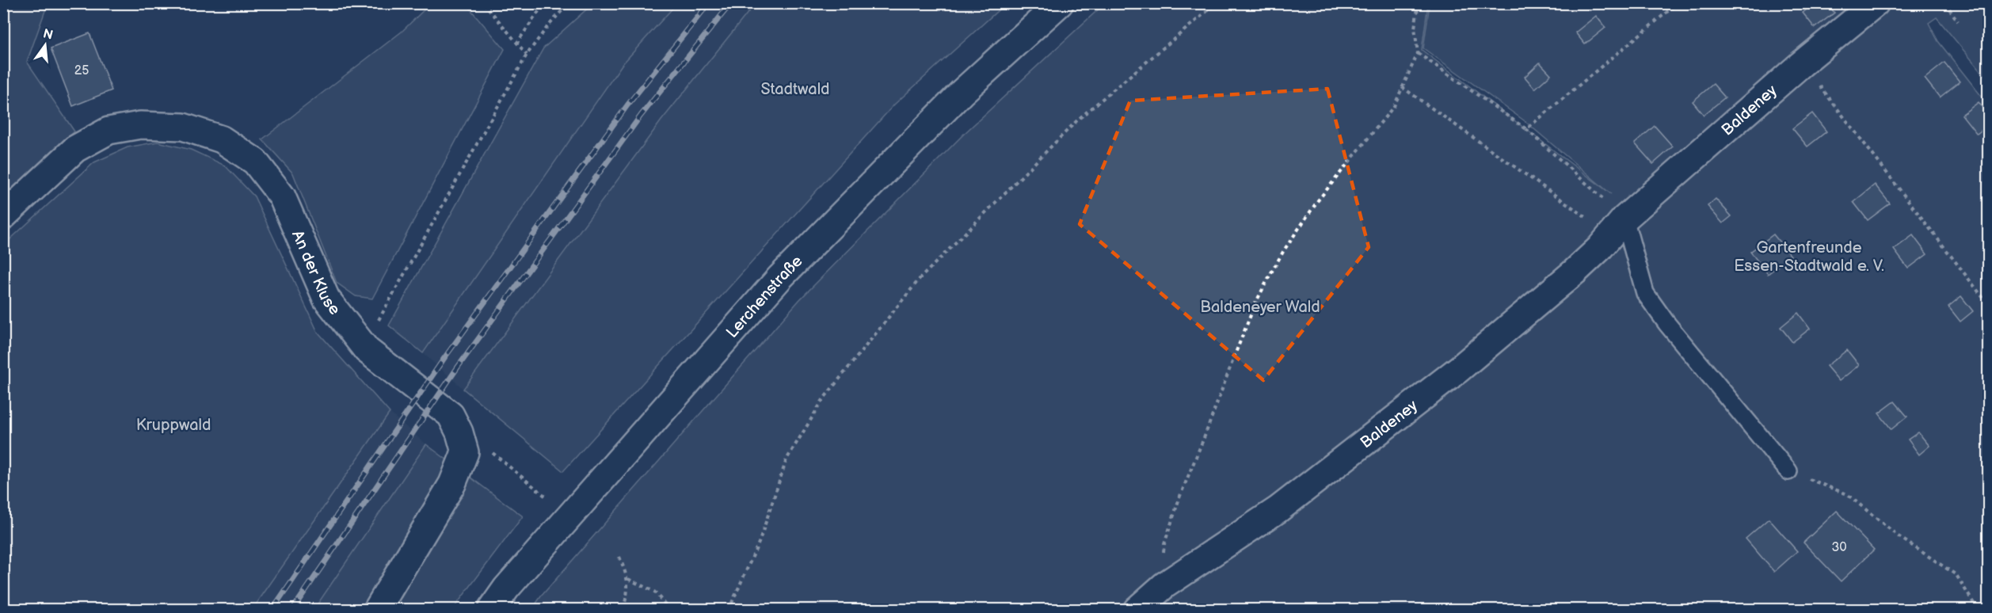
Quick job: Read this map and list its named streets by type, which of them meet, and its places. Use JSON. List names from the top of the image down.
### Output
{
  "streets": {
    "street": ["Baldeney", "An der Kluse", "Lerchenstraße"]
  },
  "parks": [
    "Stadtwald",
    "Gartenfreunde Essen-Stadtwald e. V.",
    "Baldeneyer Wald",
    "Kruppwald"
  ],
  "house_numbers": ["25", "30"],
  "north": "top"
}
